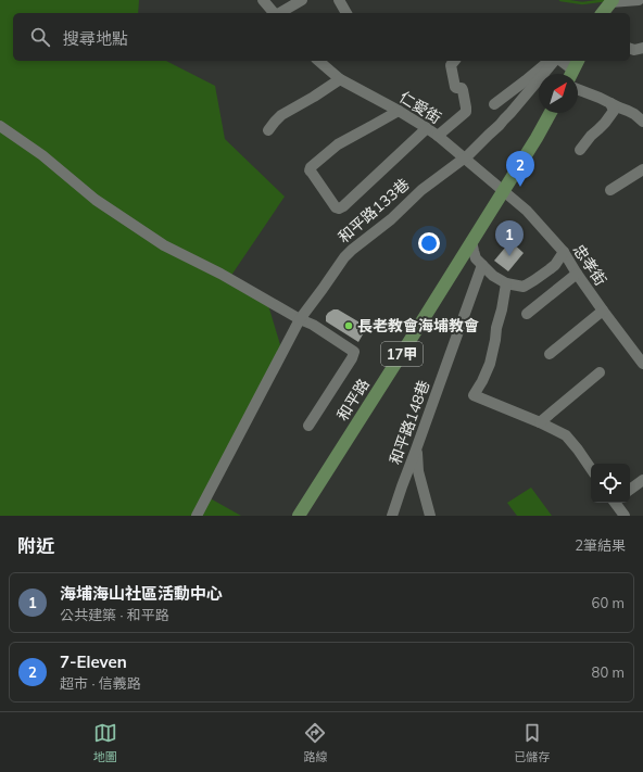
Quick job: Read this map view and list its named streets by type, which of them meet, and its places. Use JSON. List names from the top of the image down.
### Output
{
  "streets": {
    "main road": ["17甲", "和平路"],
    "street": [
      "仁愛街",
      "和平路133巷",
      "忠孝街",
      "和平路148巷"
    ]
  },
  "crossings": [
    ["仁愛街", "和平路133巷"],
    ["仁愛街", "忠孝街"],
    ["仁愛街", "17甲"],
    ["仁愛街", "和平路"],
    ["忠孝街", "17甲"],
    ["忠孝街", "和平路"],
    ["17甲", "和平路"]
  ],
  "places": ["長老教會海埔教會"],
  "north": "top right",
  "page": {
    "search": "搜尋地點",
    "pins": ["2", "1"],
    "heading": ["附近", "2筆結果"],
    "list": [
      {
        "mark": "1",
        "name": "海埔海山社區活動中心",
        "note": "公共建築 · 和平路",
        "value": "60 m"
      },
      {
        "mark": "2",
        "name": "7-Eleven",
        "note": "超市 · 信義路",
        "value": "80 m"
      }
    ],
    "nav": ["地圖", "路線", "已儲存"]
  }
}
